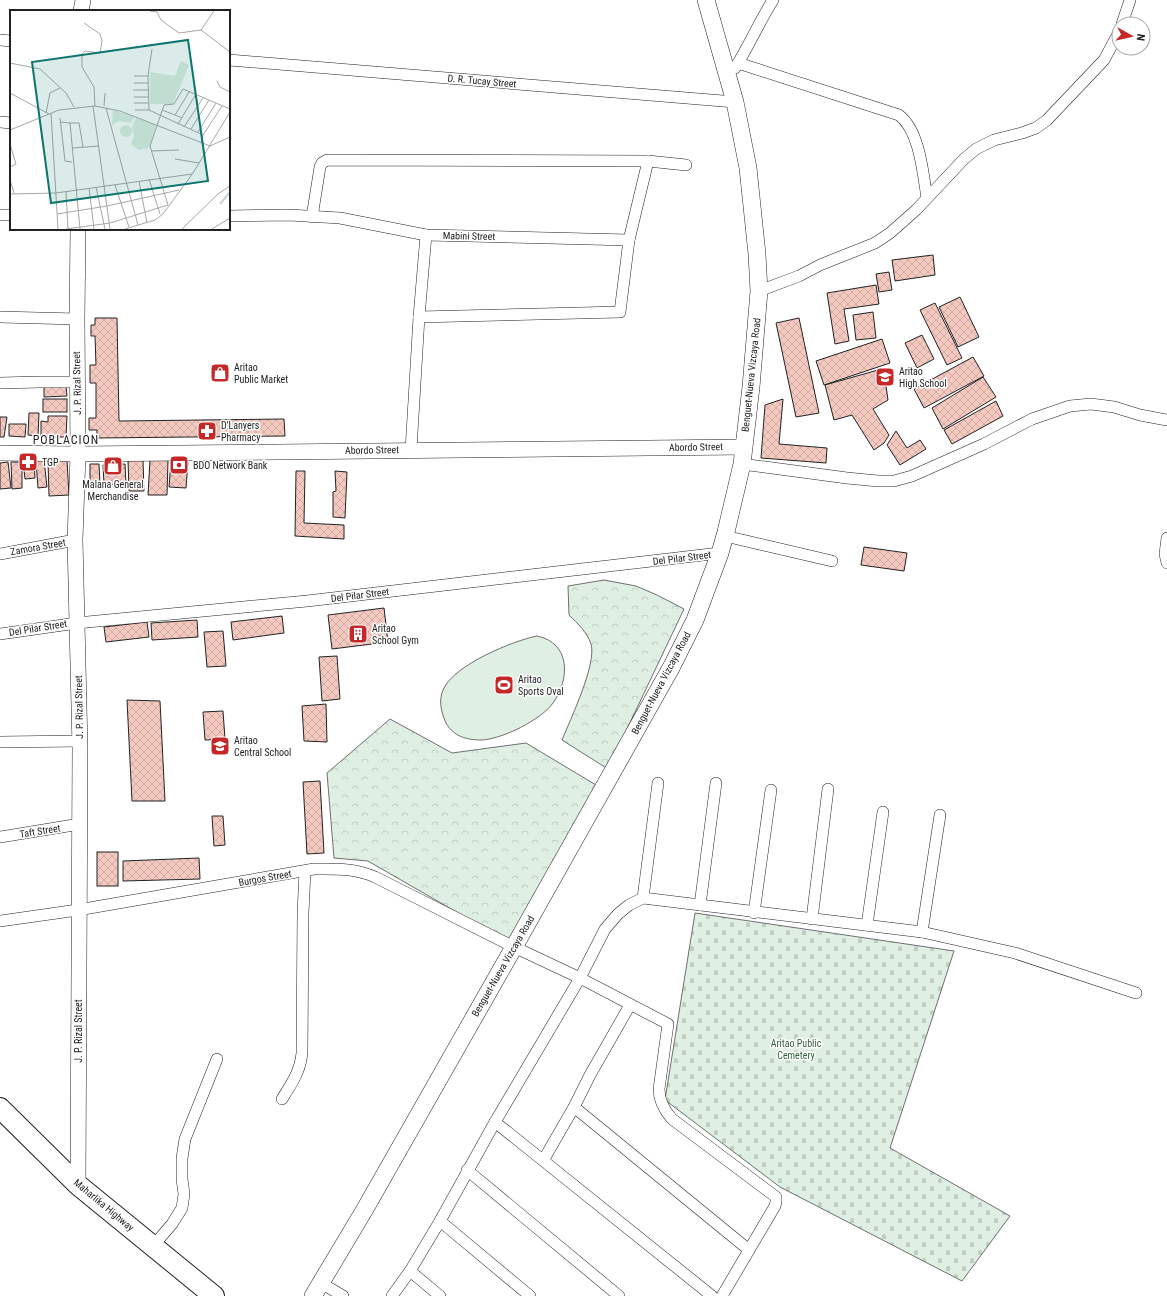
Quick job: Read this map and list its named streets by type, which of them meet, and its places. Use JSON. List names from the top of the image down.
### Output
{
  "streets": {
    "highway": ["Maharlika Highway"],
    "main road": ["Benguet-Nueva Vizcaya Road"],
    "street": [
      "D. R. Tucay Street",
      "Mabini Street",
      "J. P. Rizal Street",
      "Abordo Street",
      "Zamora Street",
      "Del Pilar Street",
      "Taft Street",
      "Burgos Street"
    ]
  },
  "crossings": [
    ["D. R. Tucay Street", "Benguet-Nueva Vizcaya Road"],
    ["Benguet-Nueva Vizcaya Road", "Abordo Street"],
    ["Benguet-Nueva Vizcaya Road", "Del Pilar Street"],
    ["Benguet-Nueva Vizcaya Road", "Burgos Street"],
    ["J. P. Rizal Street", "Abordo Street"],
    ["J. P. Rizal Street", "Zamora Street"],
    ["J. P. Rizal Street", "Del Pilar Street"],
    ["J. P. Rizal Street", "Taft Street"],
    ["J. P. Rizal Street", "Burgos Street"],
    ["J. P. Rizal Street", "Maharlika Highway"]
  ],
  "districts": ["POBLACION"],
  "parks": ["Aritao Public Cemetery"],
  "places": {
    "shop": ["Aritao Public Market", "Malana General Merchandise"],
    "school or university": ["Aritao High School", "Aritao Central School"],
    "pharmacy": ["D'Lanyers Pharmacy", "TGP"],
    "bank": ["BDO Network Bank"],
    "building": ["Aritao School Gym"],
    "sports": ["Aritao Sports Oval"]
  },
  "north": "right"
}
